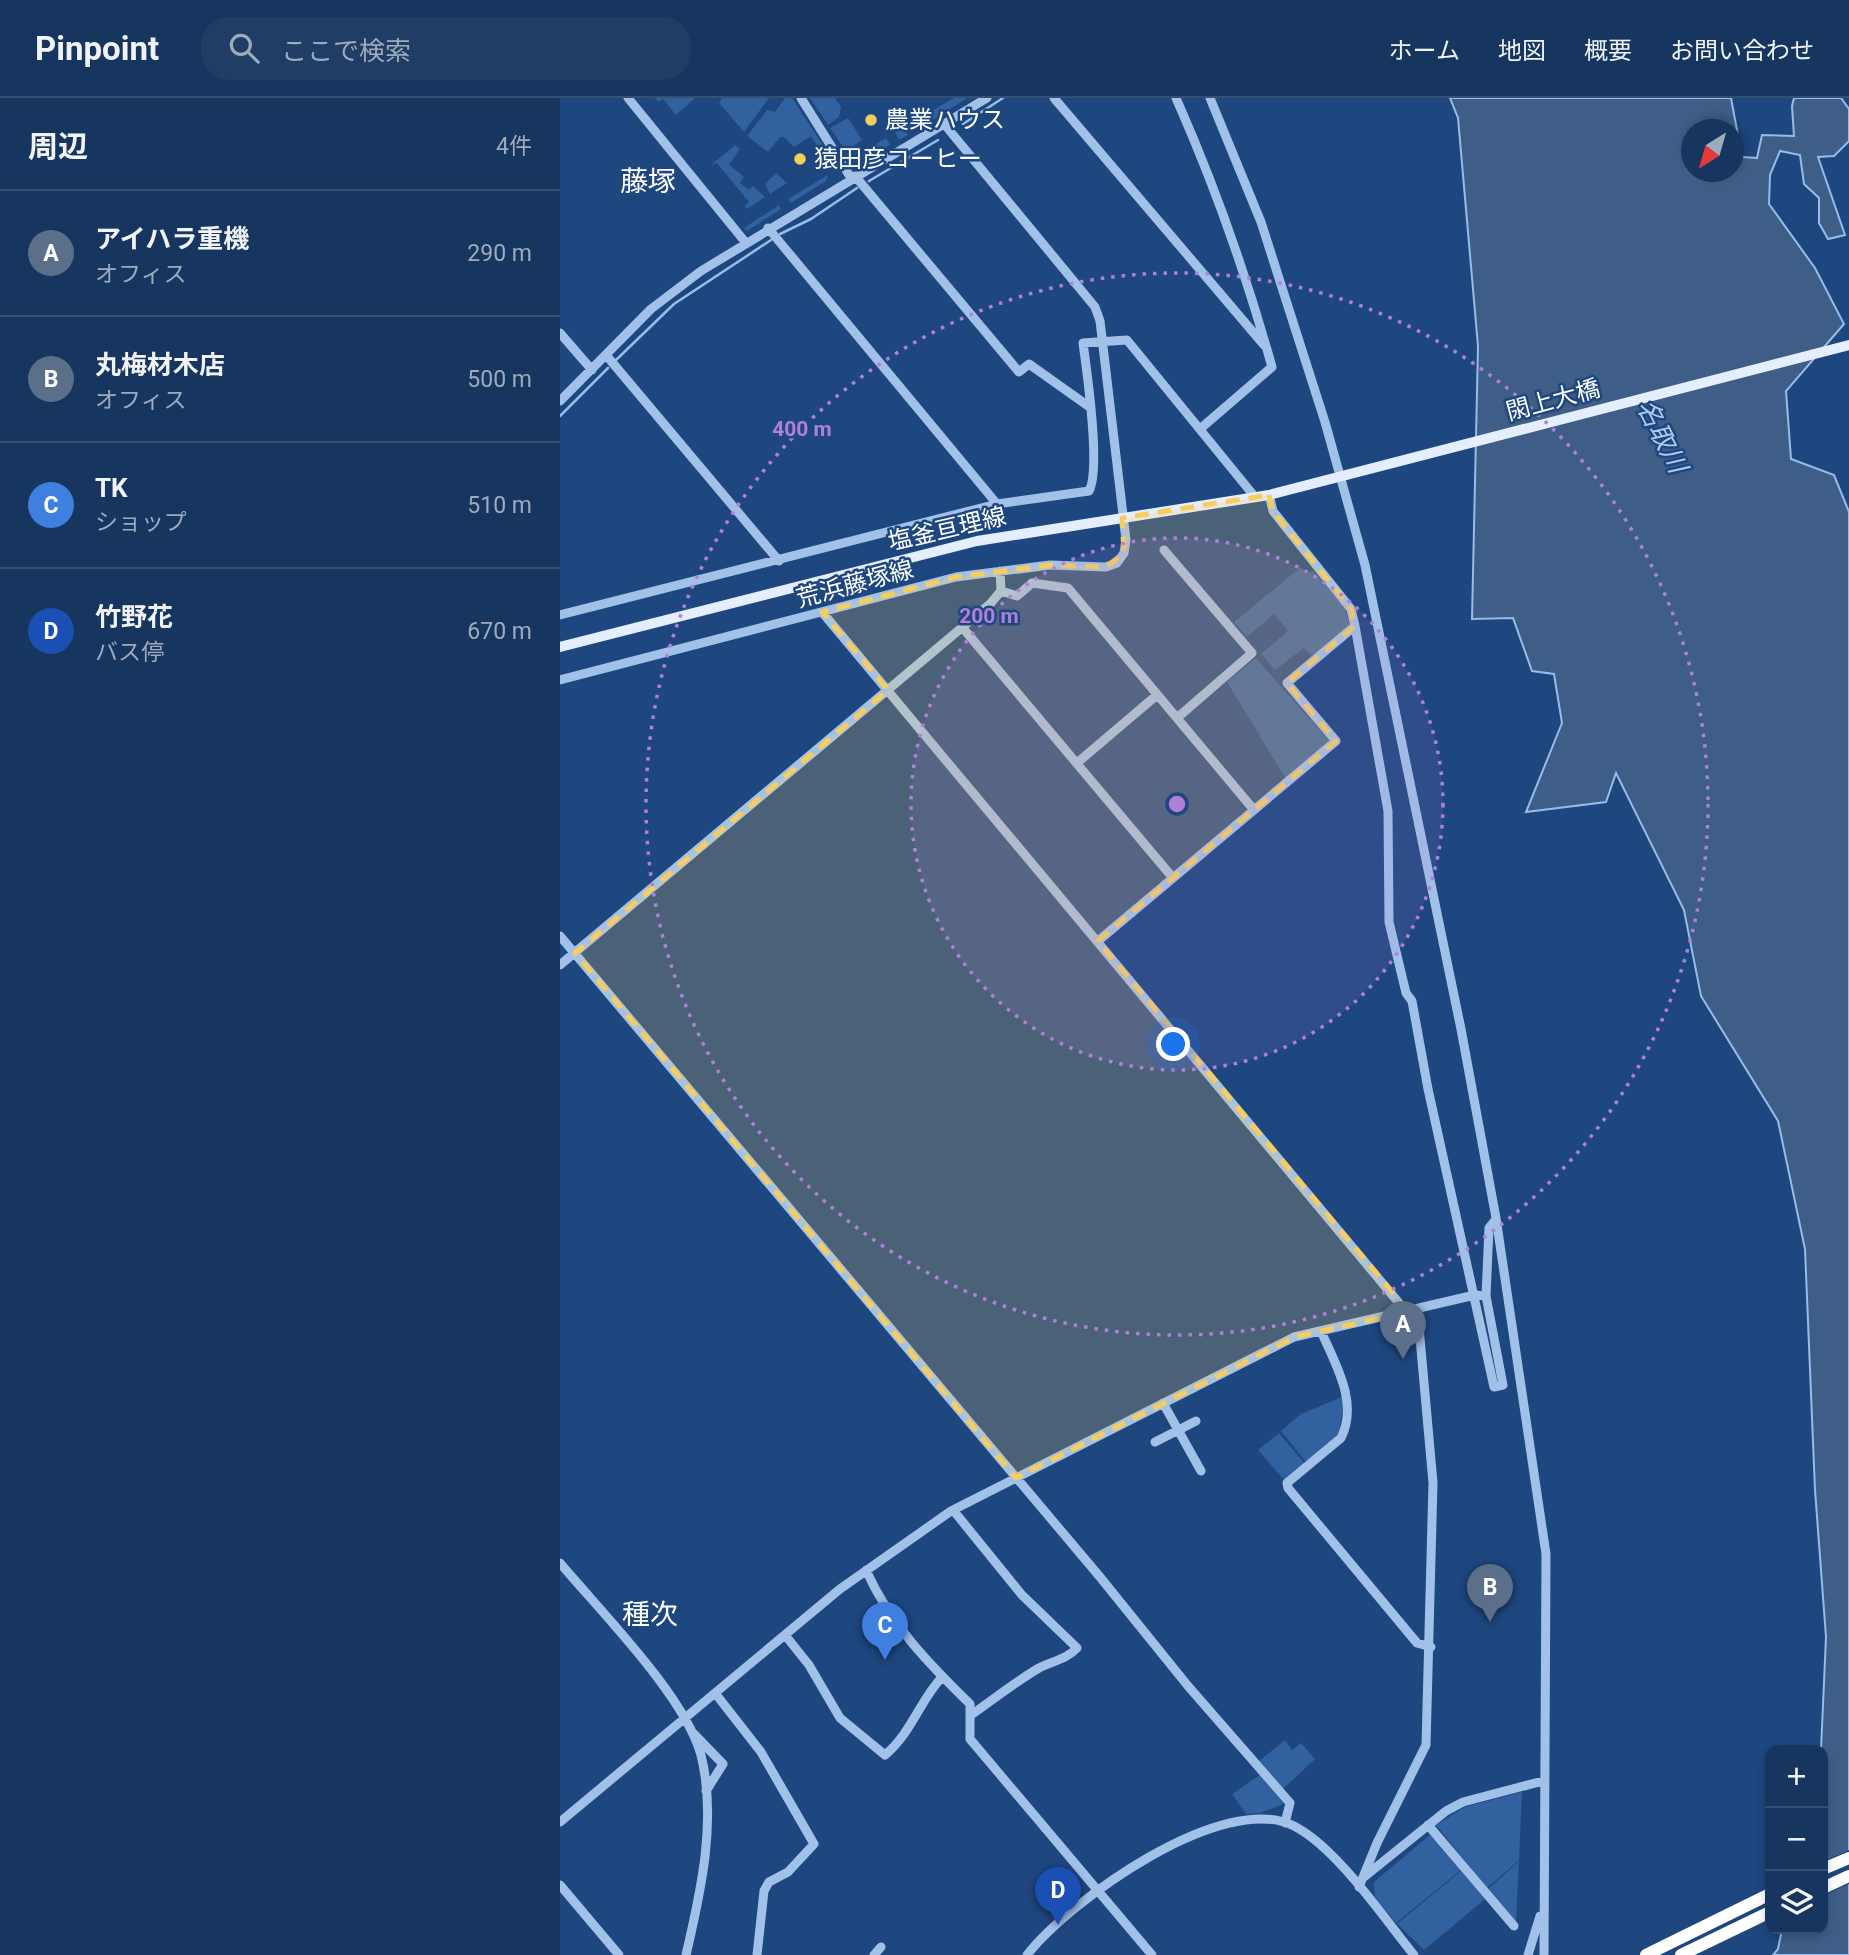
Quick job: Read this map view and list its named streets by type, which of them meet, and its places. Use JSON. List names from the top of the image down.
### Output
{
  "streets": {
    "main road": ["閖上大橋", "塩釜亘理線"],
    "street": ["荒浜藤塚線"]
  },
  "crossings": [
    ["閖上大橋", "塩釜亘理線"],
    ["塩釜亘理線", "荒浜藤塚線"]
  ],
  "districts": ["藤塚", "種次"],
  "water": ["名取川"],
  "places": ["農業ハウス", "猿田彦コーヒー"],
  "north": "bottom left",
  "page": {
    "header": "Pinpoint",
    "search": "ここで検索",
    "nav": [
      "ホーム",
      "地図",
      "概要",
      "お問い合わせ"
    ],
    "heading": ["周辺", "4件"],
    "list": [
      {
        "mark": "A",
        "name": "アイハラ重機",
        "note": "オフィス",
        "value": "290 m"
      },
      {
        "mark": "B",
        "name": "丸梅材木店",
        "note": "オフィス",
        "value": "500 m"
      },
      {
        "mark": "C",
        "name": "TK",
        "note": "ショップ",
        "value": "510 m"
      },
      {
        "mark": "D",
        "name": "竹野花",
        "note": "バス停",
        "value": "670 m"
      }
    ],
    "pins": [
      "A",
      "B",
      "C",
      "D"
    ],
    "map_buttons": ["+", "−"]
  },
  "rings": ["400 m", "200 m"]
}
